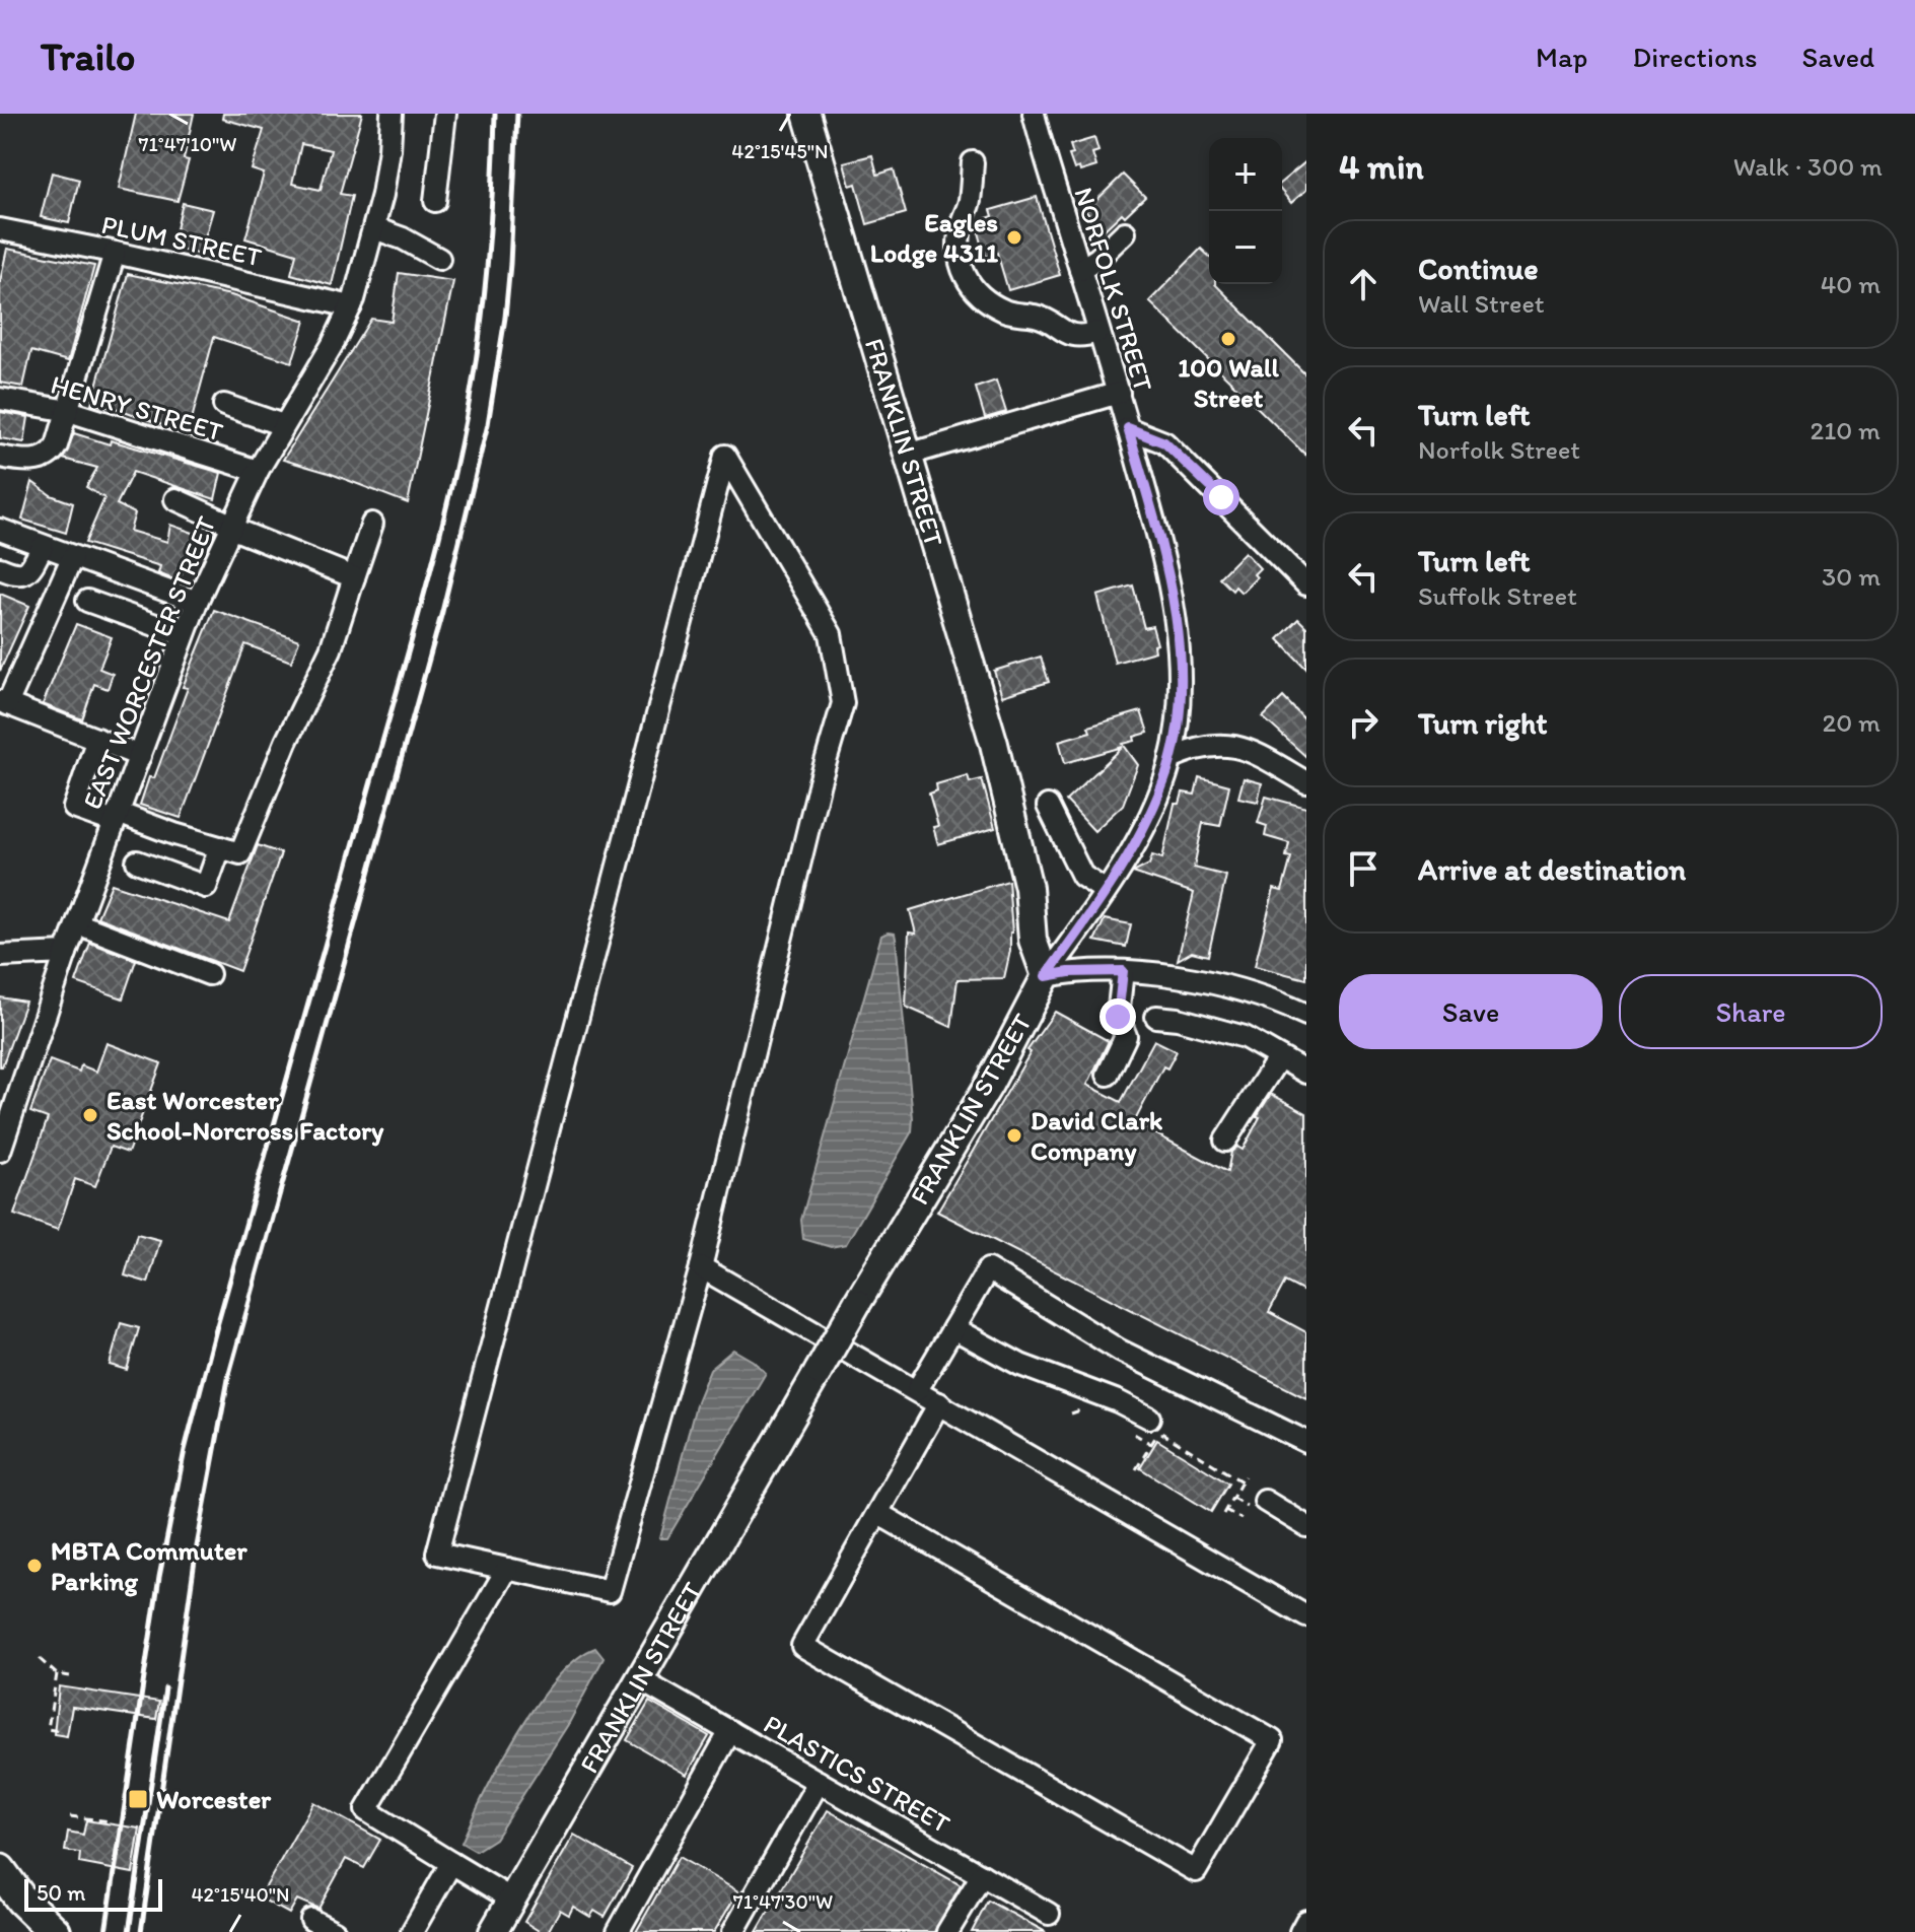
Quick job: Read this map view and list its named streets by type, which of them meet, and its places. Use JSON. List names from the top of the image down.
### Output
{
  "streets": {
    "main road": ["FRANKLIN STREET"],
    "street": [
      "PLUM STREET",
      "NORFOLK STREET",
      "HENRY STREET",
      "EAST WORCESTER STREET",
      "PLASTICS STREET"
    ]
  },
  "crossings": [
    ["PLUM STREET", "EAST WORCESTER STREET"],
    ["NORFOLK STREET", "FRANKLIN STREET"],
    ["HENRY STREET", "EAST WORCESTER STREET"],
    ["FRANKLIN STREET", "PLASTICS STREET"]
  ],
  "places": {
    "other": [
      "Eagles Lodge 4311",
      "100 Wall Street",
      "East Worcester School-Norcross Factory",
      "David Clark Company",
      "MBTA Commuter Parking"
    ],
    "transit": ["Worcester"]
  },
  "scale_bar": "50 m",
  "page": {
    "header": "Trailo",
    "nav": ["Map", "Directions", "Saved"],
    "heading": ["4 min", "Walk · 300 m"],
    "map_buttons": ["+", "−"],
    "list": [
      ["Continue", "Wall Street", "40 m"],
      ["Turn left", "Norfolk Street", "210 m"],
      ["Turn left", "Suffolk Street", "30 m"],
      ["Turn right", "20 m"],
      "Arrive at destination"
    ],
    "buttons": ["Save", "Share"],
    "scale": "50 m"
  },
  "coordinates": [
    "71°47'10\"W",
    "42°15'45\"N",
    "42°15'40\"N",
    "71°47'30\"W"
  ]
}
